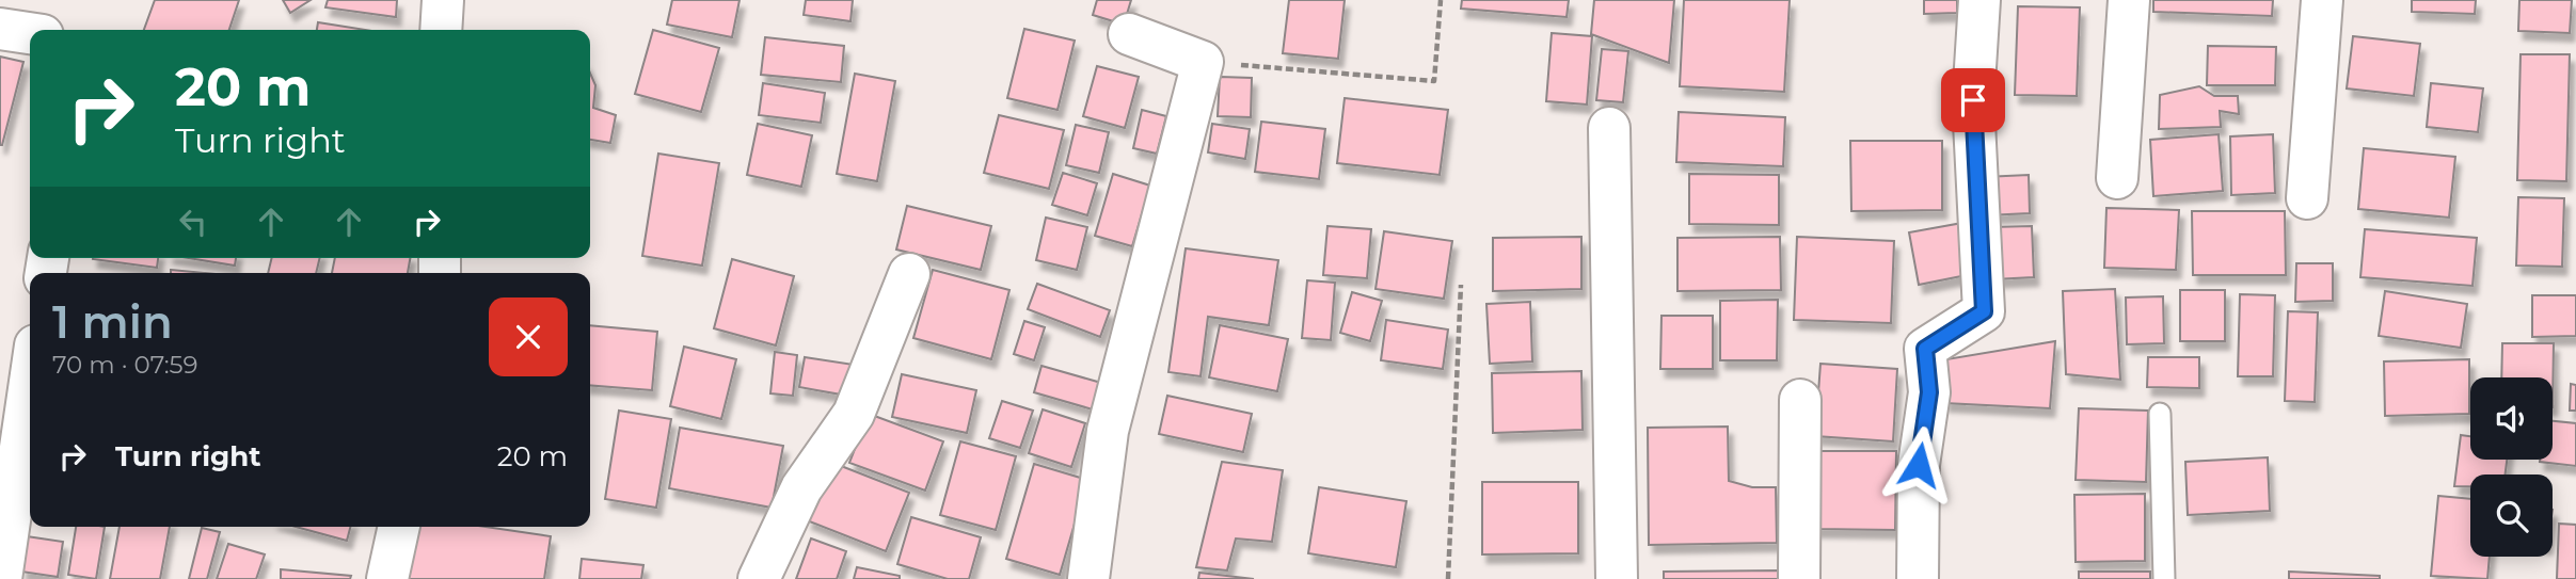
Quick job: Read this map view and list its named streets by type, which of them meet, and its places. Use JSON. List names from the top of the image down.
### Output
{
  "page": {
    "turn": ["20 m", "Turn right"],
    "heading": ["1 min", "70 m · 07:59"],
    "list": [
      {
        "name": "Turn right",
        "value": "20 m"
      }
    ]
  }
}
